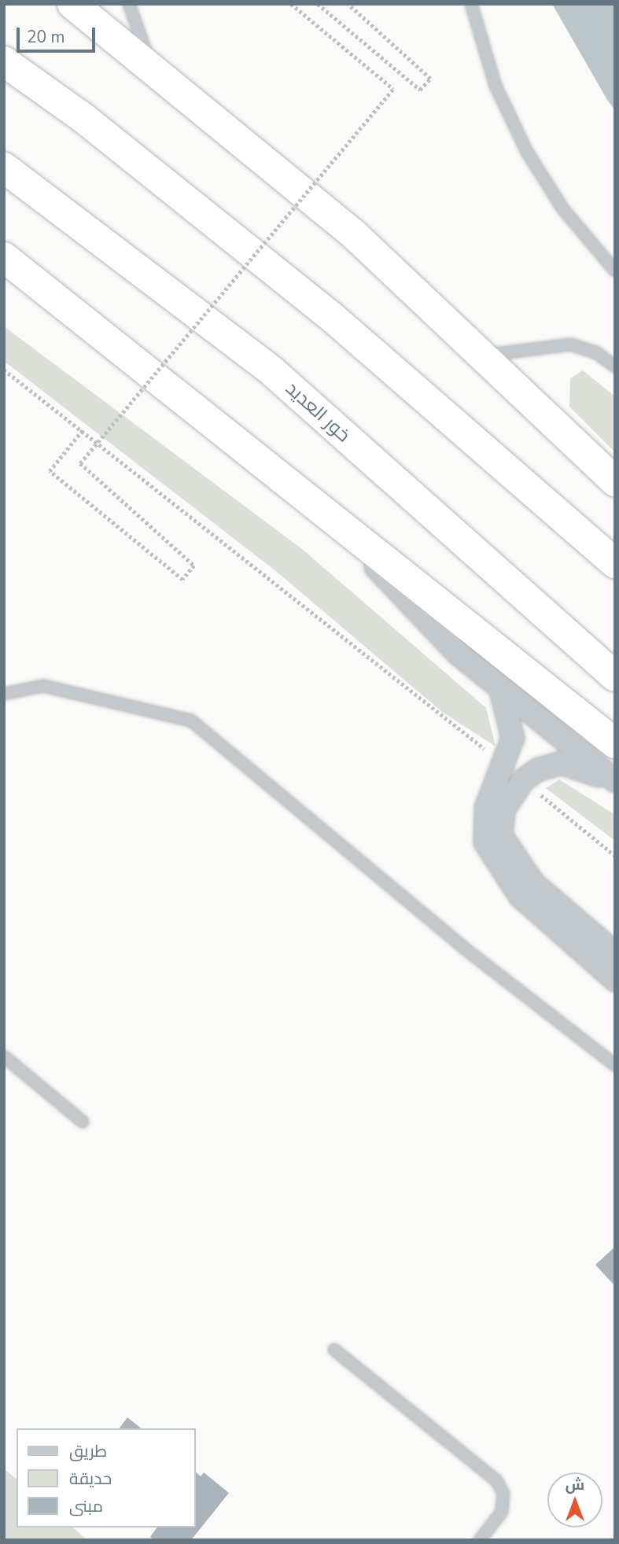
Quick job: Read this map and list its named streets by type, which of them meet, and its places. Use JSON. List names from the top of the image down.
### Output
{
  "streets": {
    "highway": ["خور العديد"]
  },
  "legend": ["طريق", "حديقة", "مبنى"],
  "scale_bar": "20 m",
  "north": "top"
}
